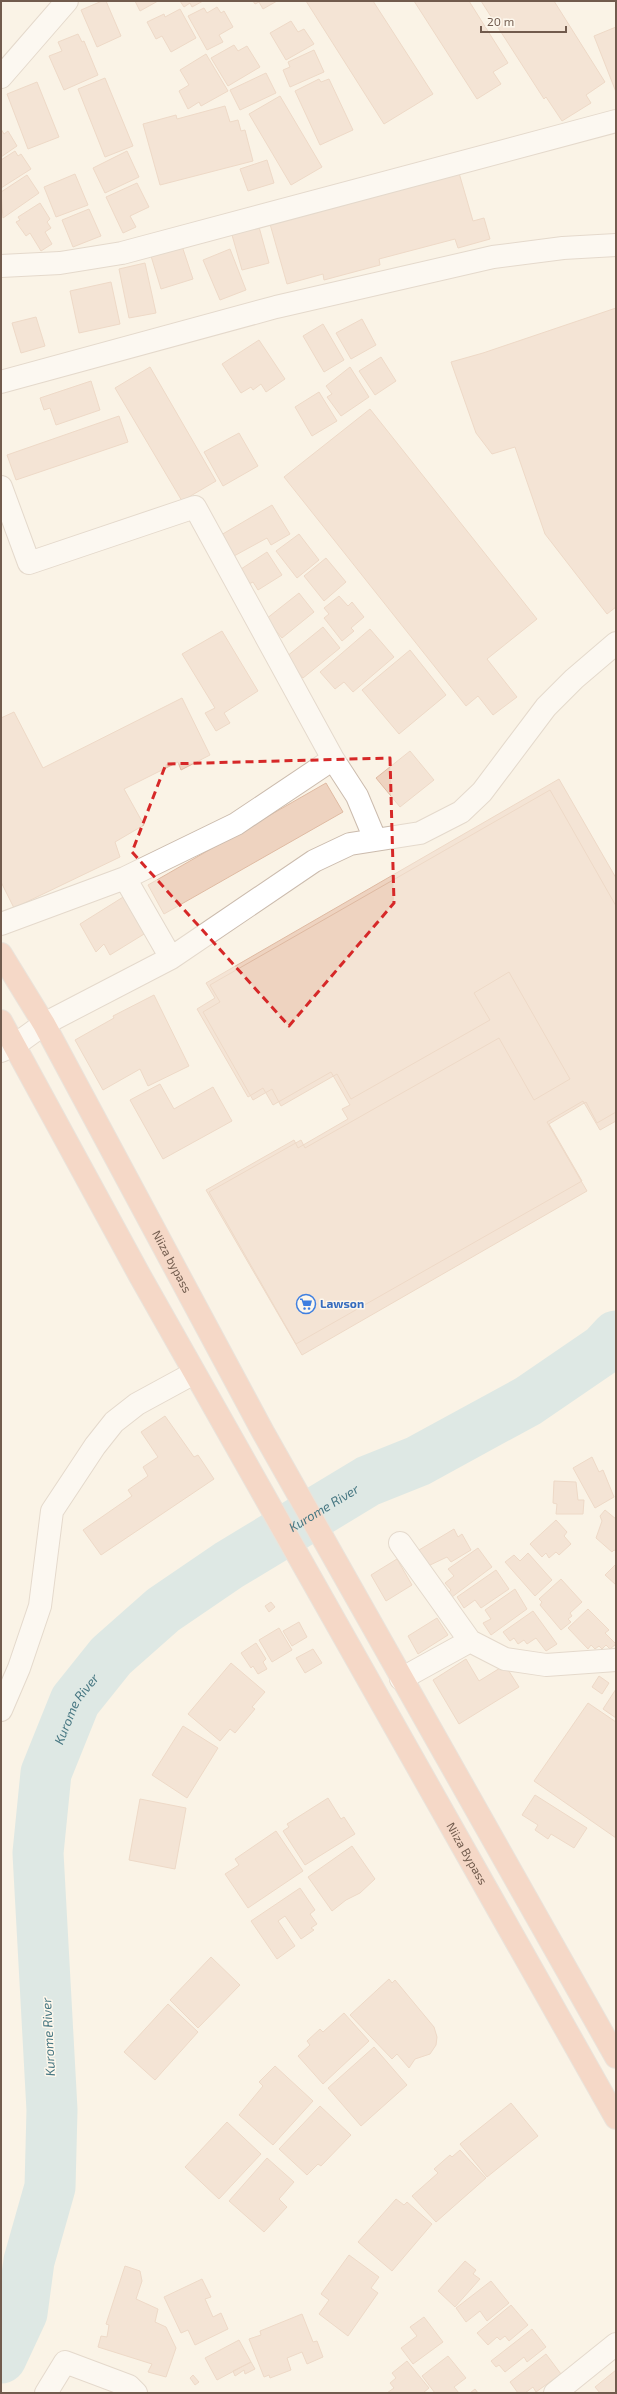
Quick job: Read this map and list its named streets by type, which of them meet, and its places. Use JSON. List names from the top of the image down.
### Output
{
  "streets": {
    "highway": ["Niiza bypass", "Niiza Bypass"]
  },
  "water": ["Kurome River"],
  "places": {
    "supermarket": ["Lawson"]
  },
  "scale_bar": "20 m"
}
